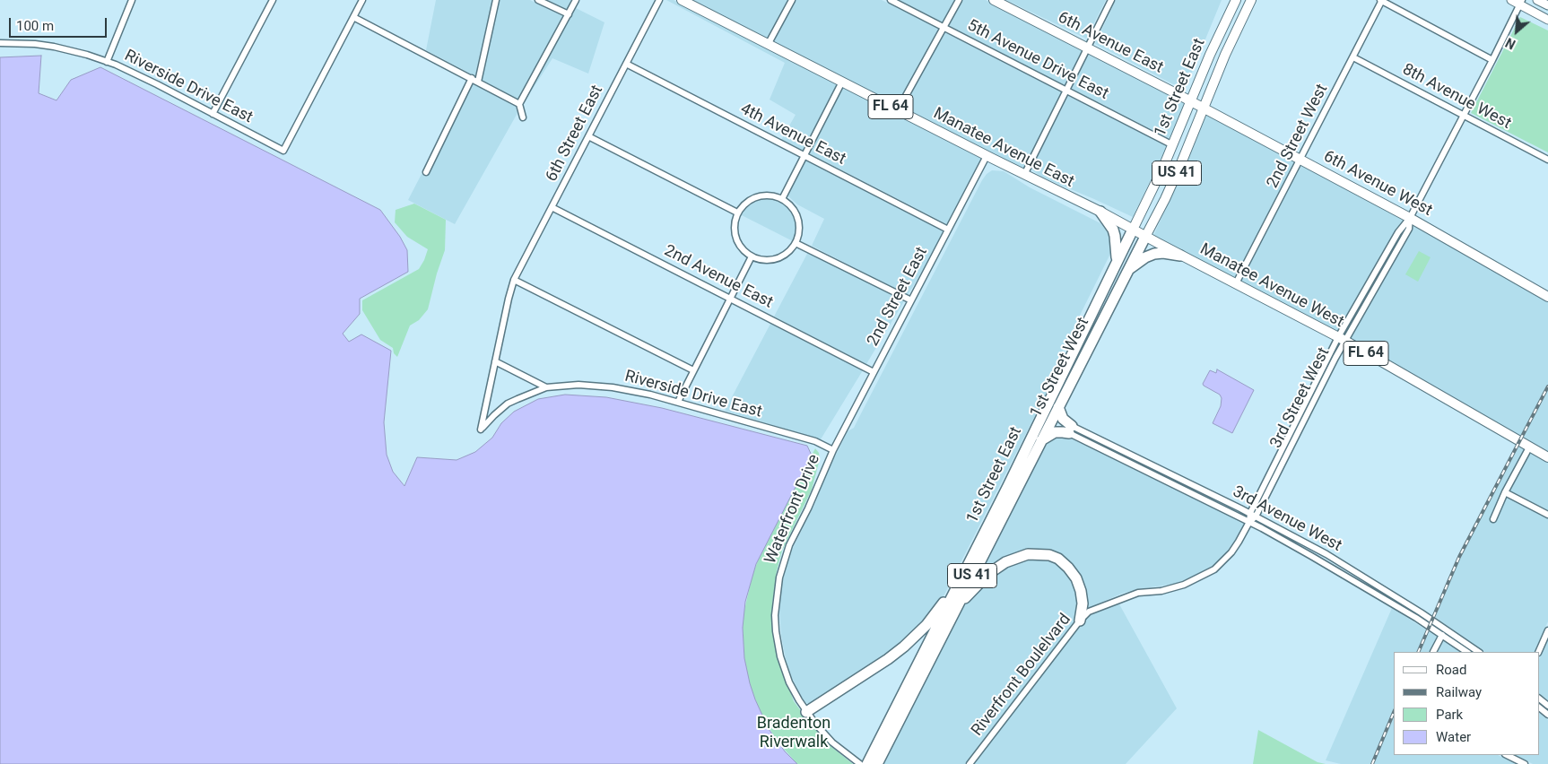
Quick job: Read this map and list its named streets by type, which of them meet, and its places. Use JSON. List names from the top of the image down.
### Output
{
  "streets": {
    "highway": ["1st Street East", "US 41", "1st Street West"],
    "main road": [
      "6th Avenue East",
      "FL 64",
      "Manatee Avenue East",
      "6th Avenue West",
      "Manatee Avenue West"
    ],
    "street": [
      "5th Avenue Drive East",
      "Riverside Drive East",
      "8th Avenue West",
      "6th Street East",
      "4th Avenue East",
      "2nd Street West",
      "2nd Avenue East",
      "2nd Street East",
      "3rd Street West",
      "Waterfront Drive",
      "3rd Avenue West",
      "Riverfront Boulelvard"
    ]
  },
  "crossings": [
    ["6th Avenue East", "1st Street East"],
    ["6th Avenue East", "6th Avenue West"],
    ["5th Avenue Drive East", "1st Street East"],
    ["Riverside Drive East", "6th Street East"],
    ["Riverside Drive East", "2nd Street East"],
    ["Riverside Drive East", "Waterfront Drive"],
    ["1st Street East", "Manatee Avenue East"],
    ["1st Street East", "US 41"],
    ["1st Street East", "6th Avenue West"],
    ["1st Street East", "1st Street West"],
    ["8th Avenue West", "2nd Street West"],
    ["8th Avenue West", "3rd Street West"],
    ["6th Street East", "4th Avenue East"],
    ["6th Street East", "2nd Avenue East"],
    ["4th Avenue East", "2nd Street East"],
    ["2nd Street West", "6th Avenue West"],
    ["2nd Street West", "Manatee Avenue West"],
    ["Manatee Avenue East", "Manatee Avenue West"],
    ["Manatee Avenue East", "2nd Street East"],
    ["Manatee Avenue East", "1st Street West"],
    ["US 41", "1st Street West"],
    ["6th Avenue West", "1st Street West"],
    ["6th Avenue West", "3rd Street West"],
    ["2nd Avenue East", "2nd Street East"],
    ["Manatee Avenue West", "1st Street West"],
    ["Manatee Avenue West", "3rd Street West"],
    ["2nd Street East", "Waterfront Drive"],
    ["3rd Street West", "3rd Avenue West"],
    ["3rd Street West", "Riverfront Boulelvard"]
  ],
  "parks": ["Bradenton Riverwalk"],
  "legend": [
    "Road",
    "Railway",
    "Park",
    "Water"
  ],
  "scale_bar": "100 m",
  "north": "bottom left"
}
